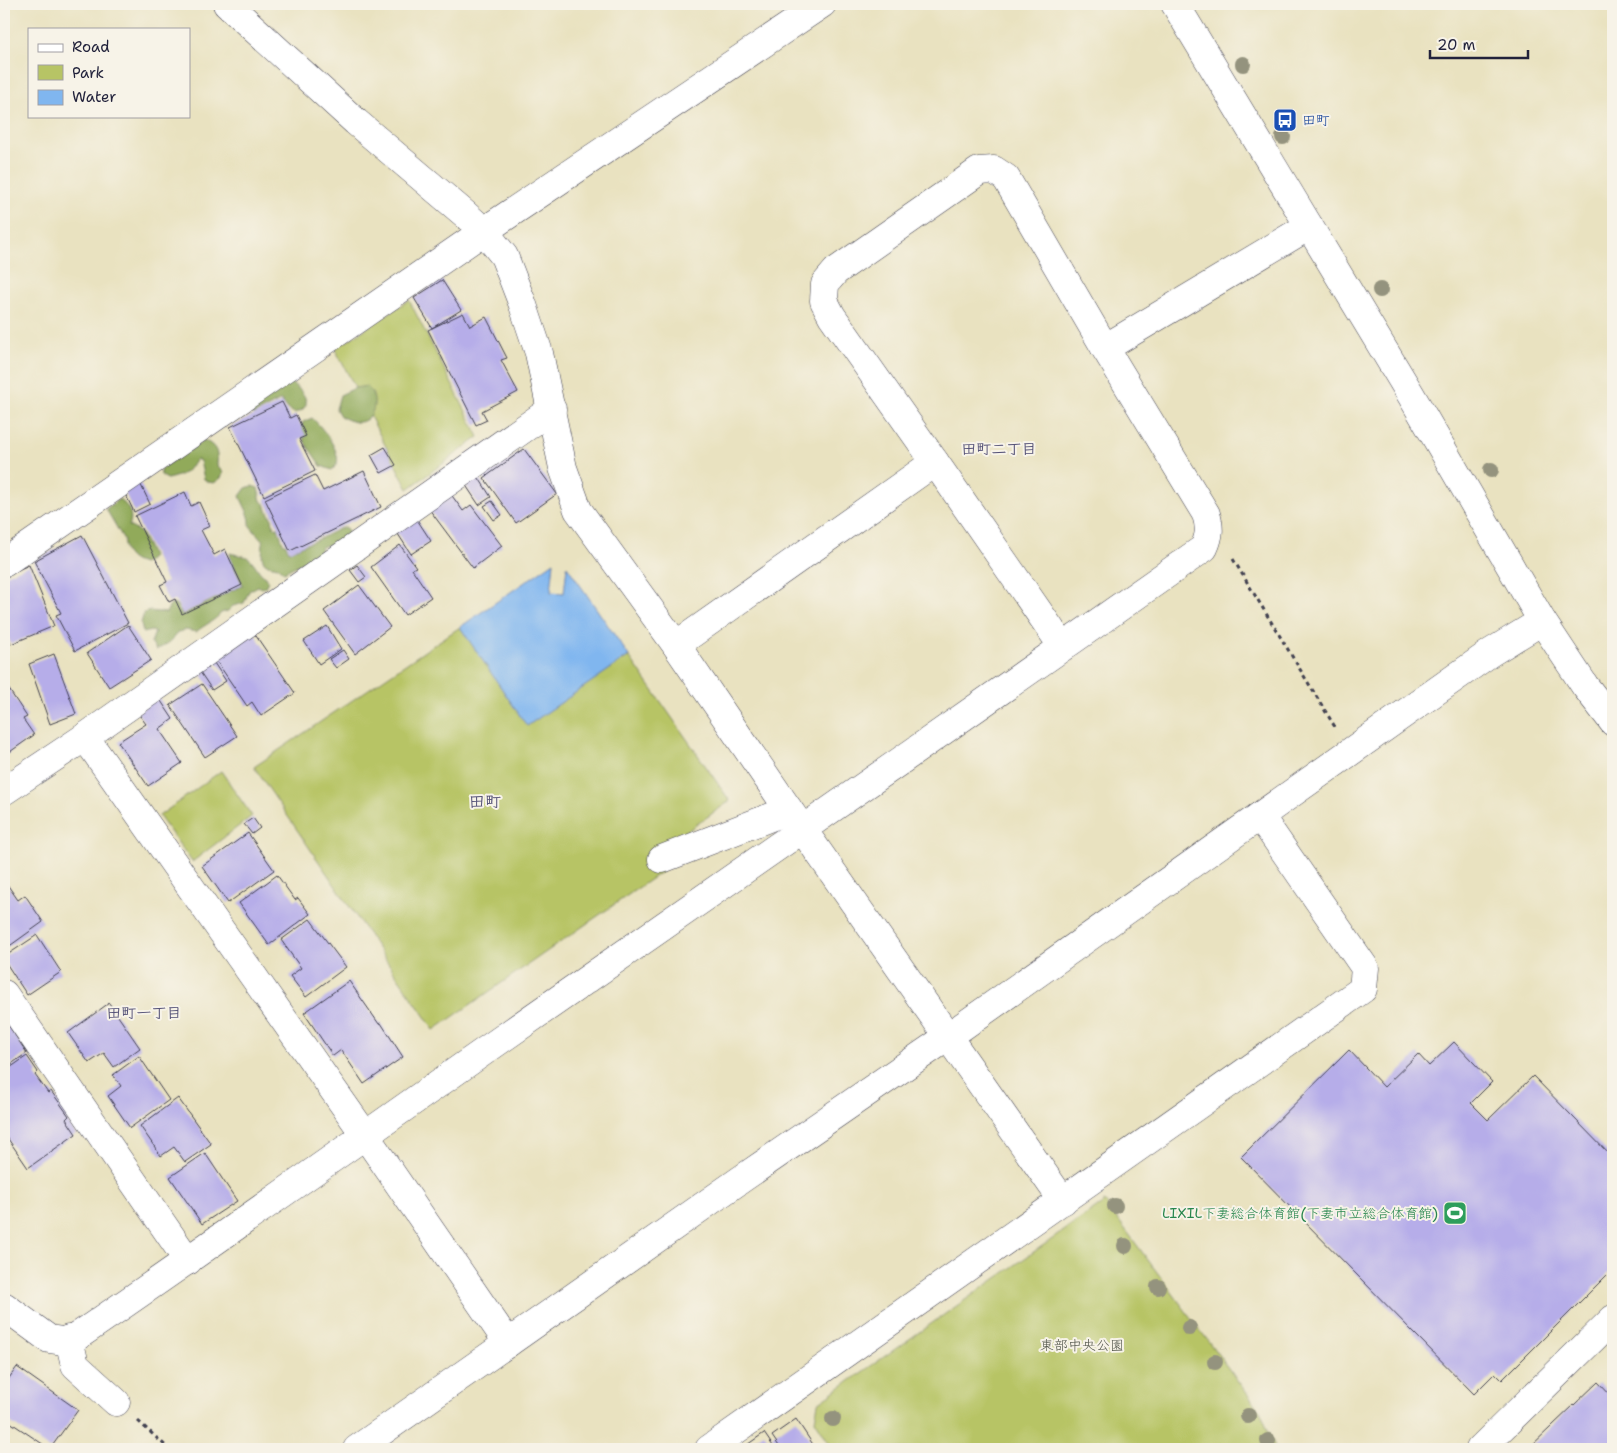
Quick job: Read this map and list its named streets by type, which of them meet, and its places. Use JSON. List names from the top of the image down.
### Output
{
  "districts": ["田町二丁目", "田町", "田町一丁目"],
  "parks": ["東部中央公園"],
  "places": {
    "bus stop": ["田町"],
    "sports": ["LIXIL下妻総合体育館(下妻市立総合体育館)"]
  },
  "legend": ["Road", "Park", "Water"],
  "scale_bar": "20 m"
}
